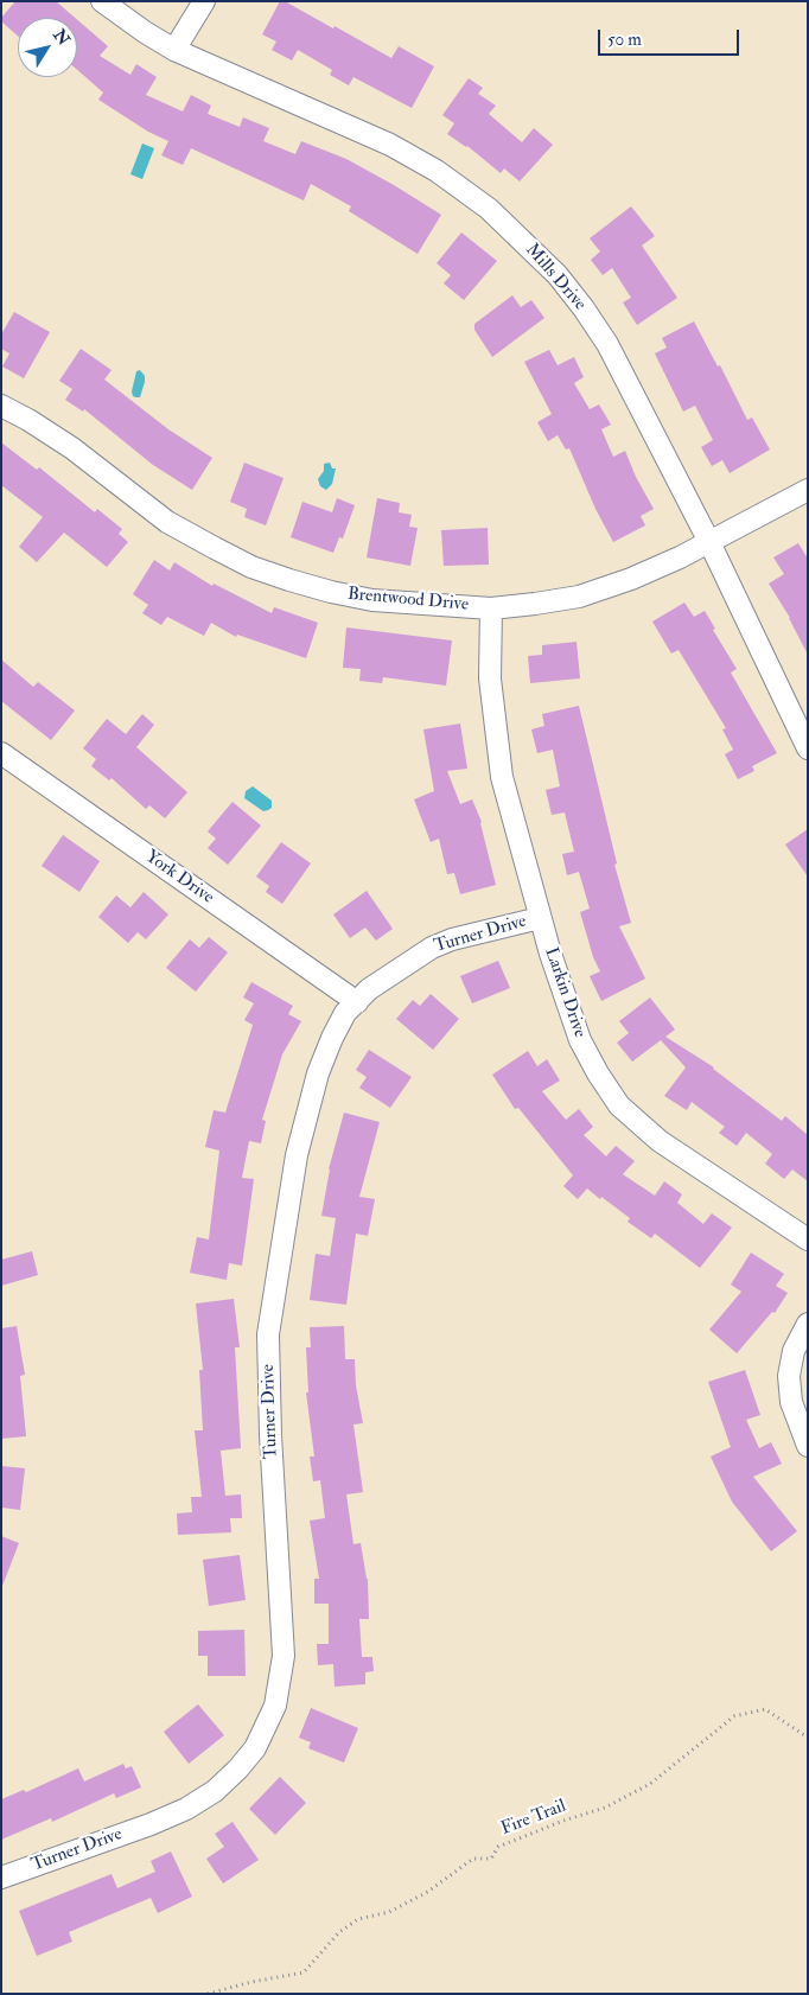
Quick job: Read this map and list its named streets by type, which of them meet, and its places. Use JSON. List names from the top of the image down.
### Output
{
  "streets": {
    "street": [
      "Mills Drive",
      "Brentwood Drive",
      "York Drive",
      "Turner Drive",
      "Larkin Drive"
    ],
    "path": ["Fire Trail"]
  },
  "crossings": [
    ["Mills Drive", "Brentwood Drive"],
    ["Brentwood Drive", "Larkin Drive"],
    ["York Drive", "Turner Drive"],
    ["Turner Drive", "Larkin Drive"]
  ],
  "scale_bar": "50 m",
  "north": "top right"
}
